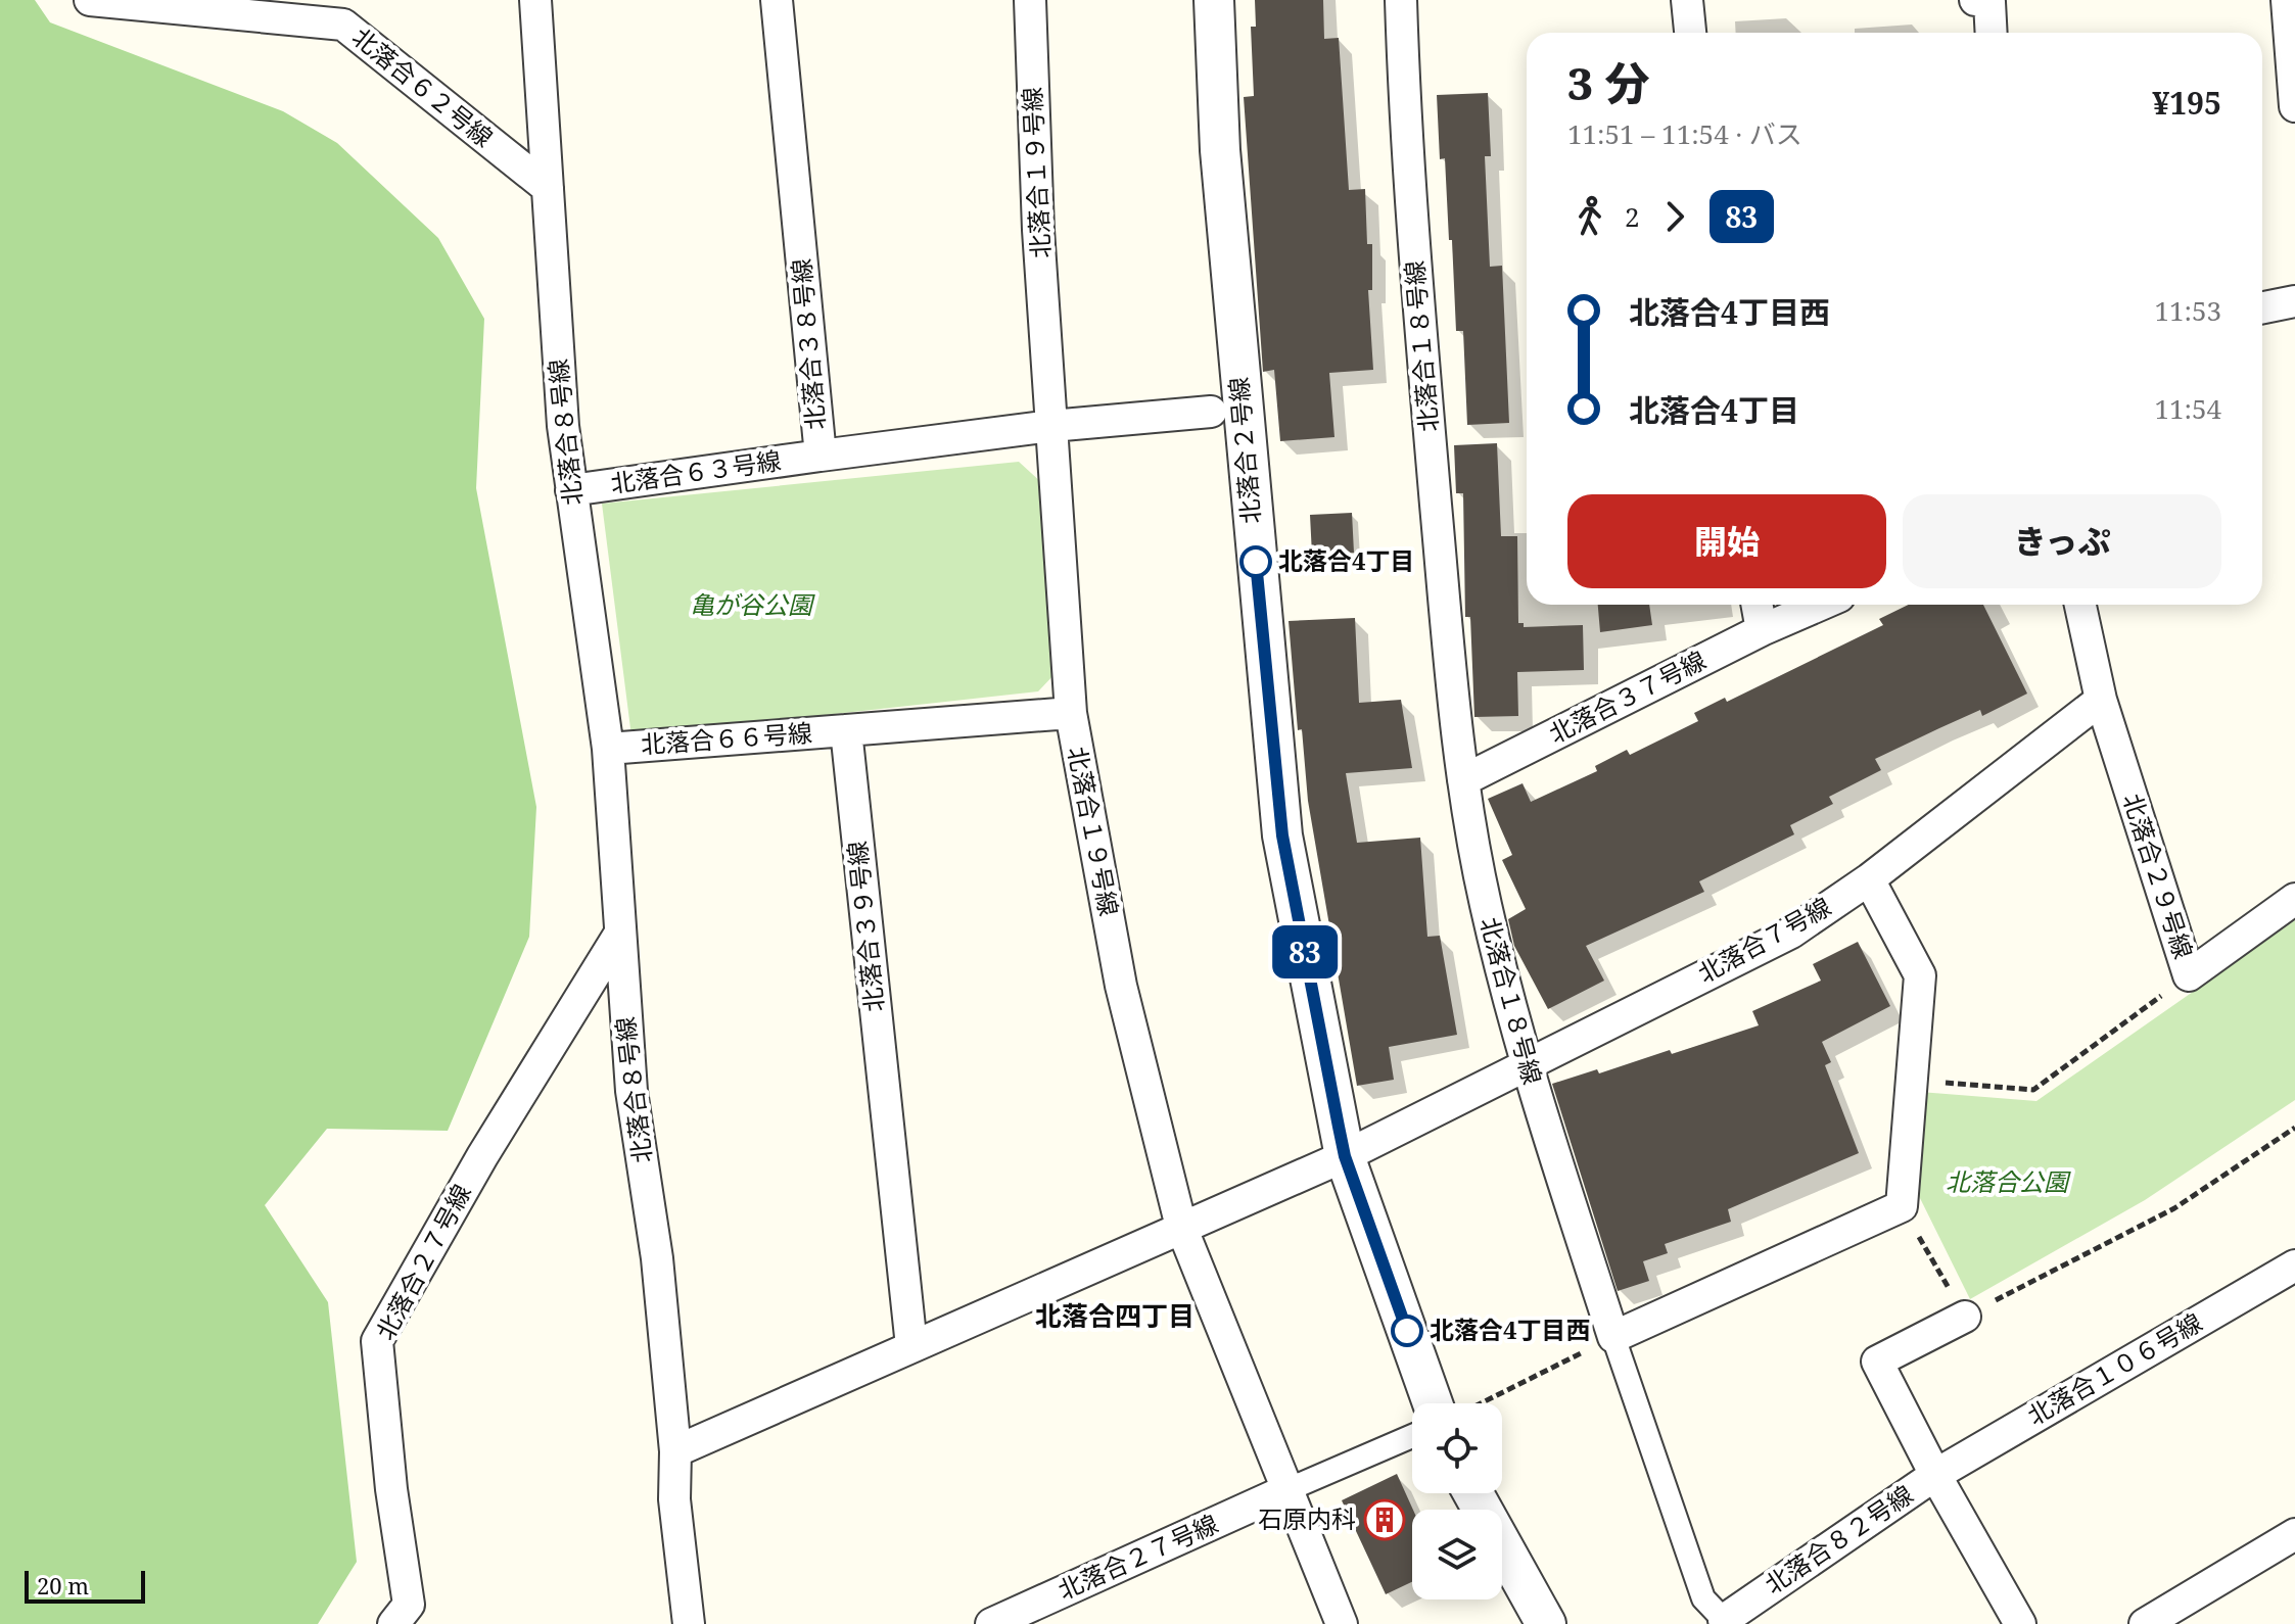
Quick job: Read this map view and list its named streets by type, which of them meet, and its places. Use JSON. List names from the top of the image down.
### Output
{
  "streets": {
    "street": [
      "北落合６２号線",
      "北落合１９号線",
      "北落合３８号線",
      "北落合１８号線",
      "北落合８号線",
      "北落合２号線",
      "北落合６３号線",
      "北落合３７号線",
      "北落合６６号線",
      "北落合２９号線",
      "北落合３９号線",
      "北落合７号線",
      "北落合２７号線",
      "北落合１０６号線",
      "北落合８２号線"
    ]
  },
  "crossings": [
    ["北落合６２号線", "北落合８号線"],
    ["北落合１９号線", "北落合３８号線"],
    ["北落合１９号線", "北落合２７号線"],
    ["北落合３８号線", "北落合６３号線"],
    ["北落合１８号線", "北落合３７号線"],
    ["北落合１８号線", "北落合７号線"],
    ["北落合８号線", "北落合６３号線"],
    ["北落合８号線", "北落合６６号線"],
    ["北落合８号線", "北落合２７号線"],
    ["北落合２号線", "北落合７号線"],
    ["北落合６６号線", "北落合３９号線"],
    ["北落合２９号線", "北落合７号線"],
    ["北落合１０６号線", "北落合８２号線"]
  ],
  "districts": ["北落合四丁目"],
  "parks": ["亀が谷公園", "北落合公園"],
  "places": {
    "other": ["北落合4丁目", "北落合4丁目西"],
    "building": ["石原内科"]
  },
  "lines": ["bus line 83"],
  "scale_bar": "20 m",
  "page": {
    "on_map": "83",
    "heading": ["3 分", "11:51 – 11:54 · バス", "¥195"],
    "legs": ["2", "83"],
    "list": [
      {
        "name": "北落合4丁目西",
        "value": "11:53"
      },
      {
        "name": "北落合4丁目",
        "value": "11:54"
      }
    ],
    "buttons": ["開始", "きっぷ"],
    "scale": "20 m"
  }
}
